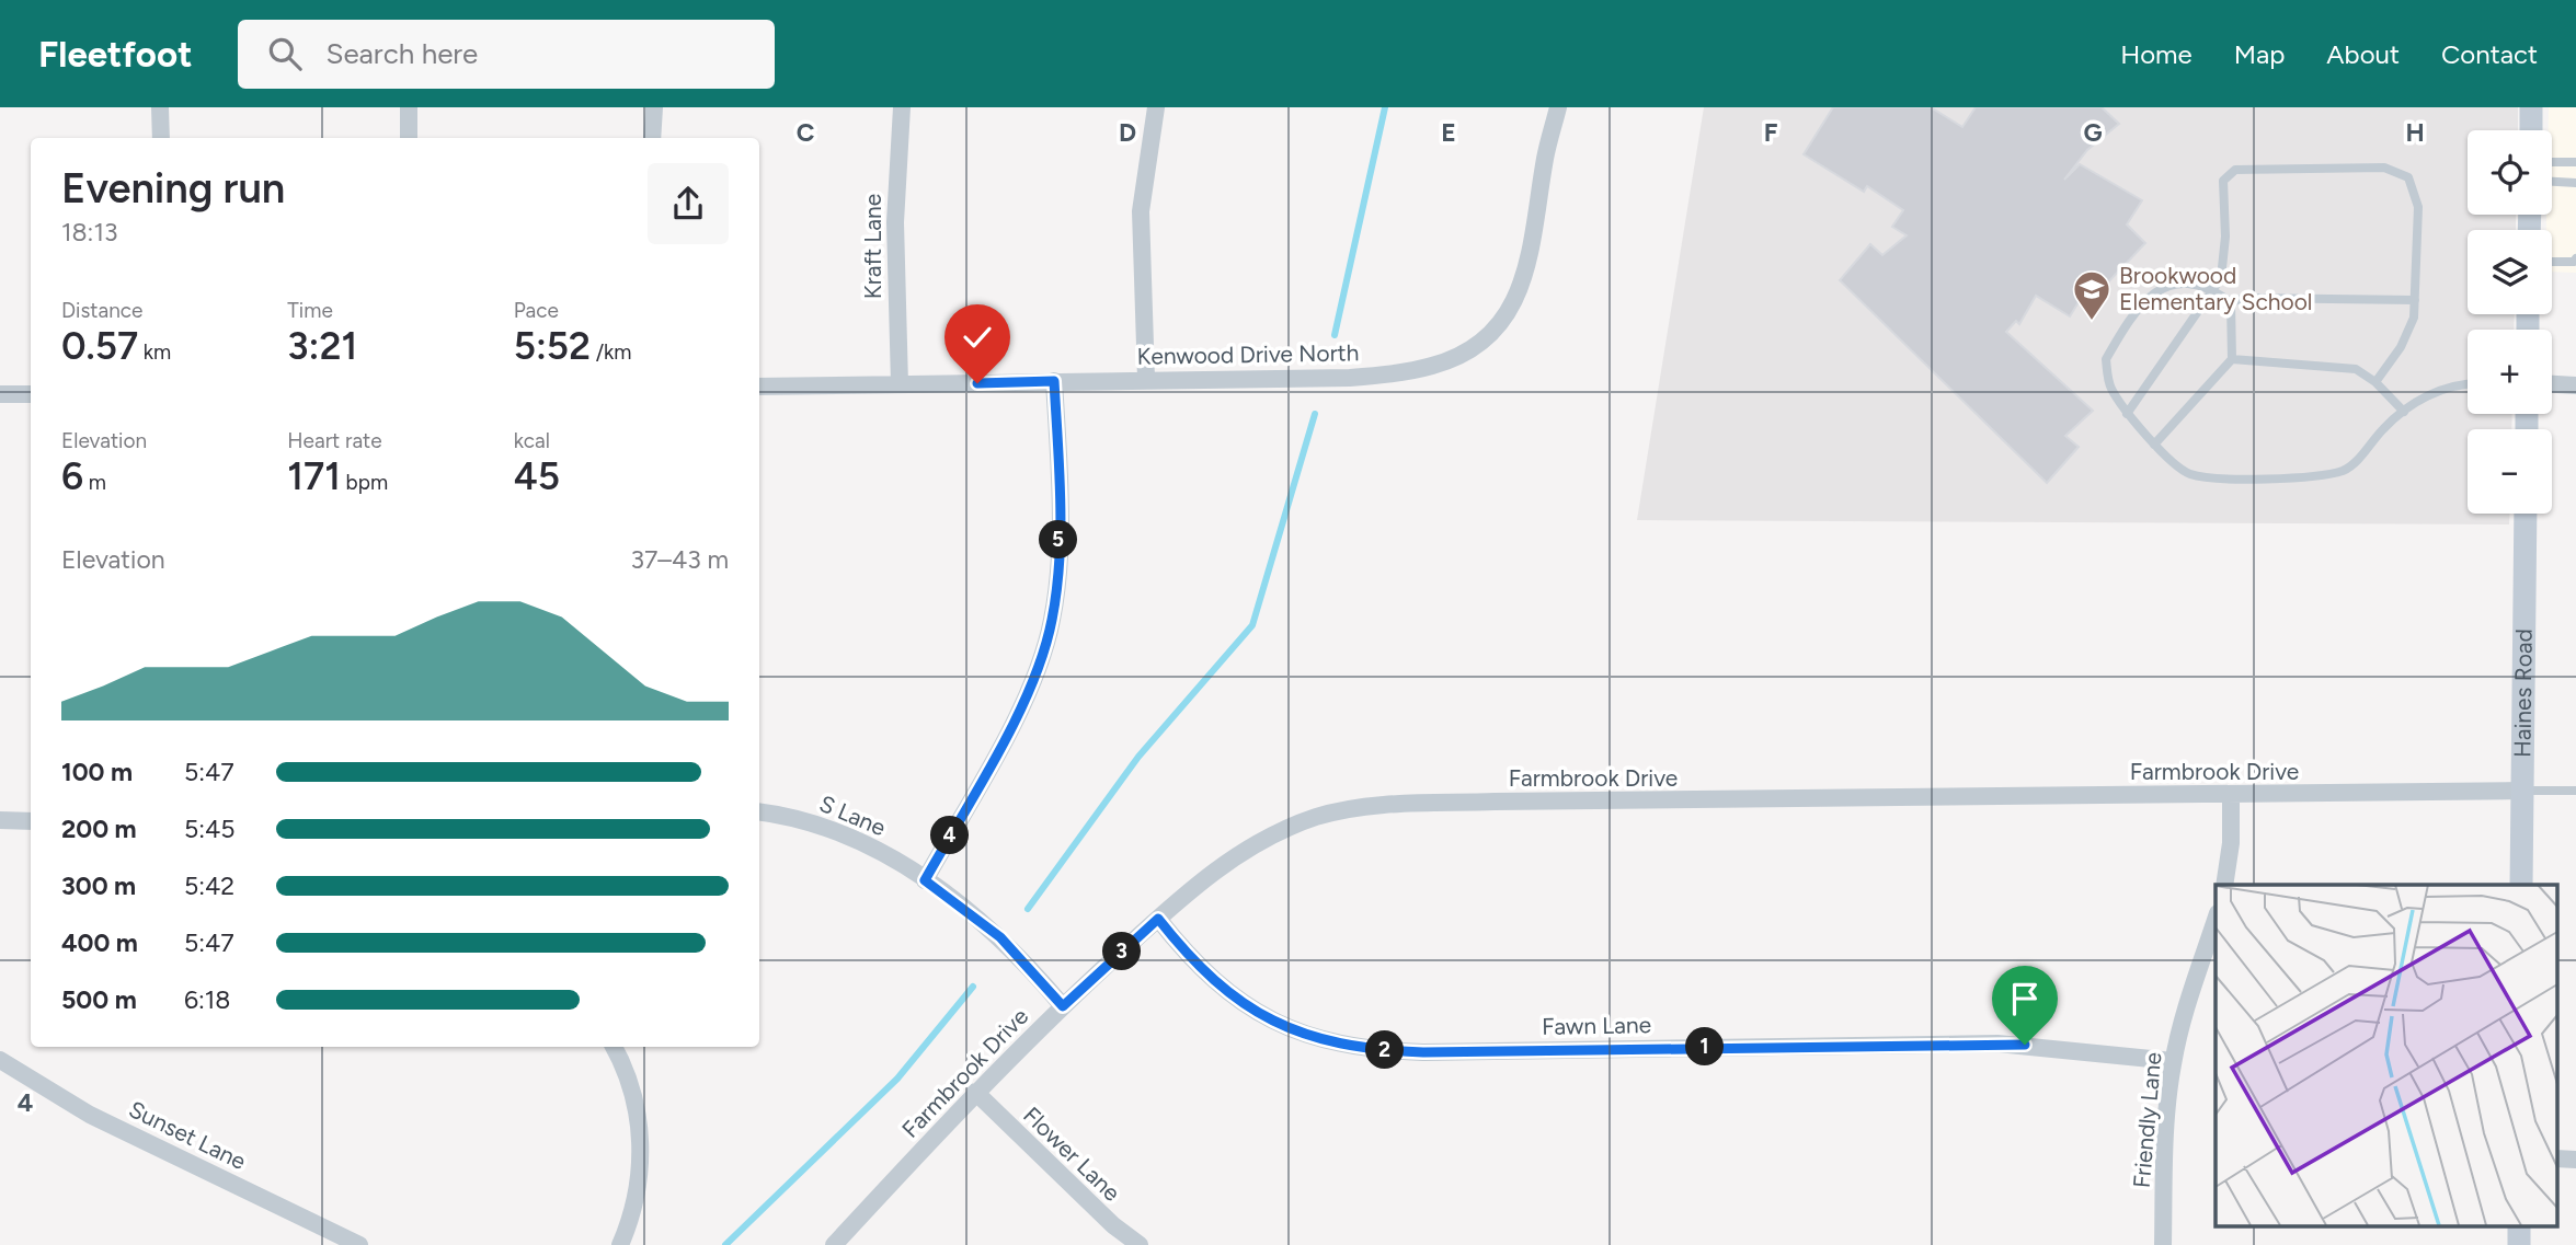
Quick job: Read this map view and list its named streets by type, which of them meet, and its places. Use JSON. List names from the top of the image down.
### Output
{
  "streets": {
    "street": [
      "Kraft Lane",
      "Kenwood Drive North",
      "Haines Road",
      "Farmbrook Drive",
      "S Lane",
      "Fawn Lane",
      "Friendly Lane",
      "Sunset Lane",
      "Flower Lane"
    ]
  },
  "crossings": [
    ["Kraft Lane", "Kenwood Drive North"],
    ["Haines Road", "Farmbrook Drive"],
    ["Farmbrook Drive", "S Lane"],
    ["Farmbrook Drive", "Fawn Lane"],
    ["Farmbrook Drive", "Flower Lane"],
    ["Fawn Lane", "Friendly Lane"]
  ],
  "places": {
    "school or university": ["Brookwood Elementary School"]
  },
  "page": {
    "header": "Fleetfoot",
    "search": "Search here",
    "nav": [
      "Home",
      "Map",
      "About",
      "Contact"
    ],
    "map_buttons": ["+", "−"],
    "heading": ["Evening run", "18:13"],
    "stats": [
      ["Distance", "0.57 km"],
      ["Time", "3:21"],
      ["Pace", "5:52 /km"],
      ["Elevation", "6 m"],
      ["Heart rate", "171 bpm"],
      ["kcal", "45"]
    ],
    "pins": [
      "5",
      "4",
      "3",
      "1",
      "2"
    ],
    "chart": ["Elevation", "37–43 m"],
    "list": [
      {
        "name": "100 m",
        "note": "5:47"
      },
      {
        "name": "200 m",
        "note": "5:45"
      },
      {
        "name": "300 m",
        "note": "5:42"
      },
      {
        "name": "400 m",
        "note": "5:47"
      },
      {
        "name": "500 m",
        "note": "6:18"
      }
    ]
  },
  "grid": {
    "columns": [
      "C",
      "D",
      "E",
      "F",
      "G",
      "H"
    ],
    "rows": ["4"]
  }
}
